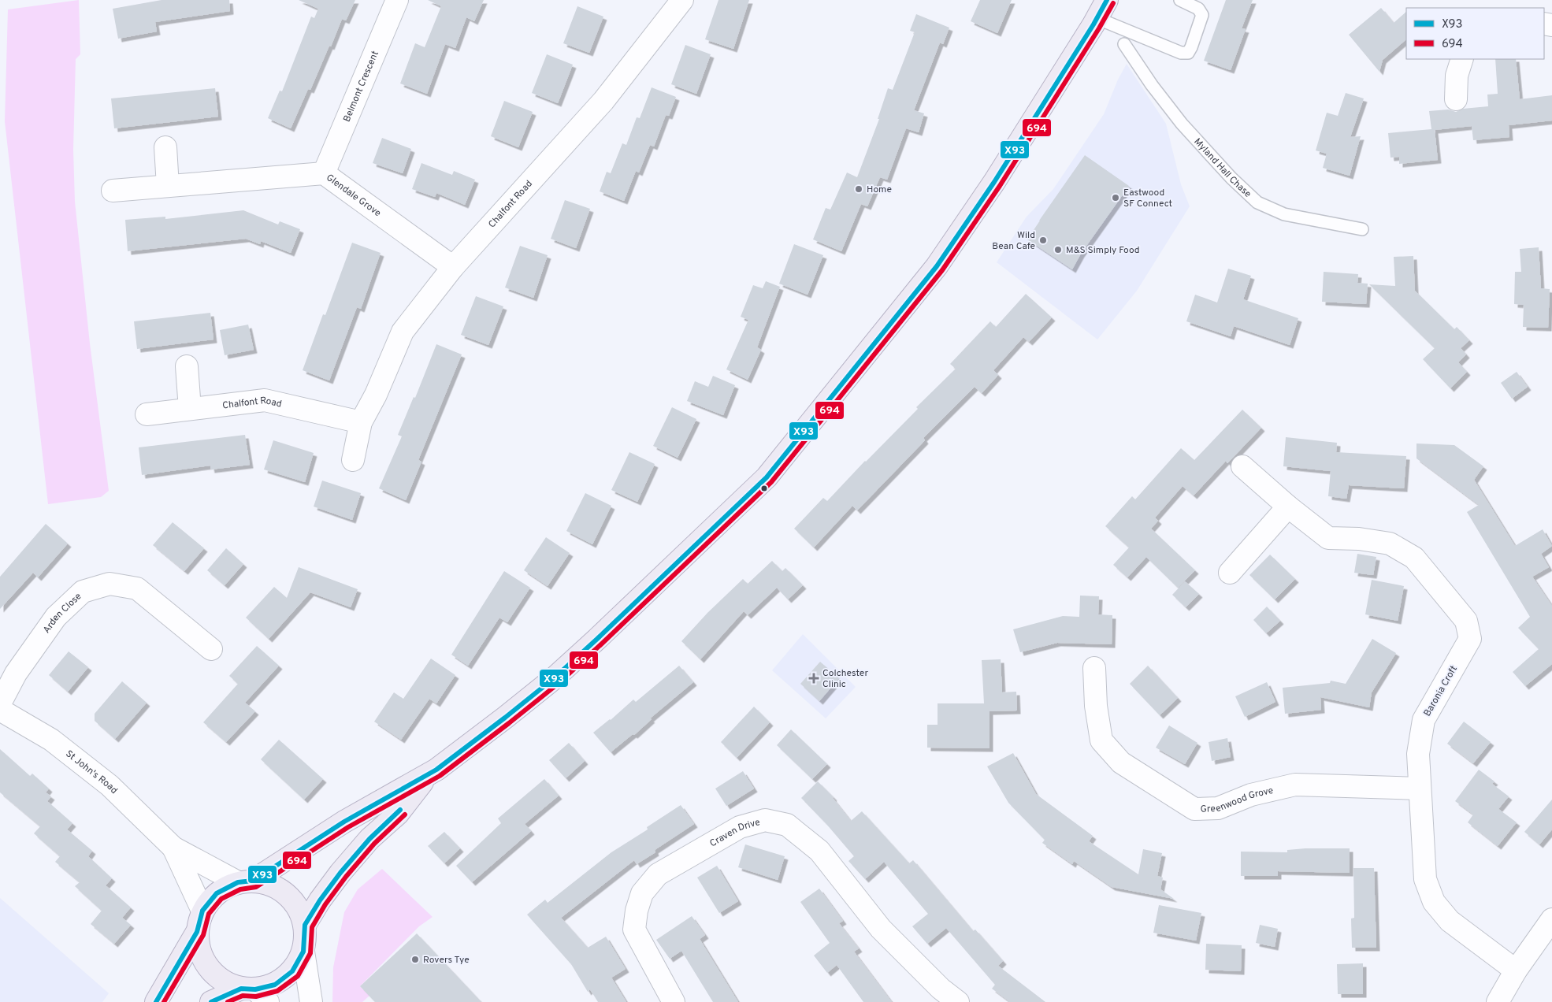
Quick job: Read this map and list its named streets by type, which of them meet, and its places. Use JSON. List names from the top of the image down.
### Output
{
  "streets": {
    "street": [
      "Belmont Crescent",
      "Glendale Grove",
      "Chalfont Road",
      "Arden Close",
      "Baronia Croft",
      "St John's Road",
      "Greenwood Grove",
      "Craven Drive"
    ],
    "lane": ["Myland Hall Chase"]
  },
  "crossings": [
    ["Belmont Crescent", "Glendale Grove"],
    ["Glendale Grove", "Chalfont Road"],
    ["Baronia Croft", "Greenwood Grove"]
  ],
  "places": {
    "other": [
      "Home",
      "Eastwood SF Connect",
      "Wild Bean Cafe",
      "M&S Simply Food",
      "Rovers Tye"
    ],
    "health": ["Colchester Clinic"]
  },
  "lines": ["transit line X93", "transit line 694"],
  "legend": ["X93", "694"]
}
